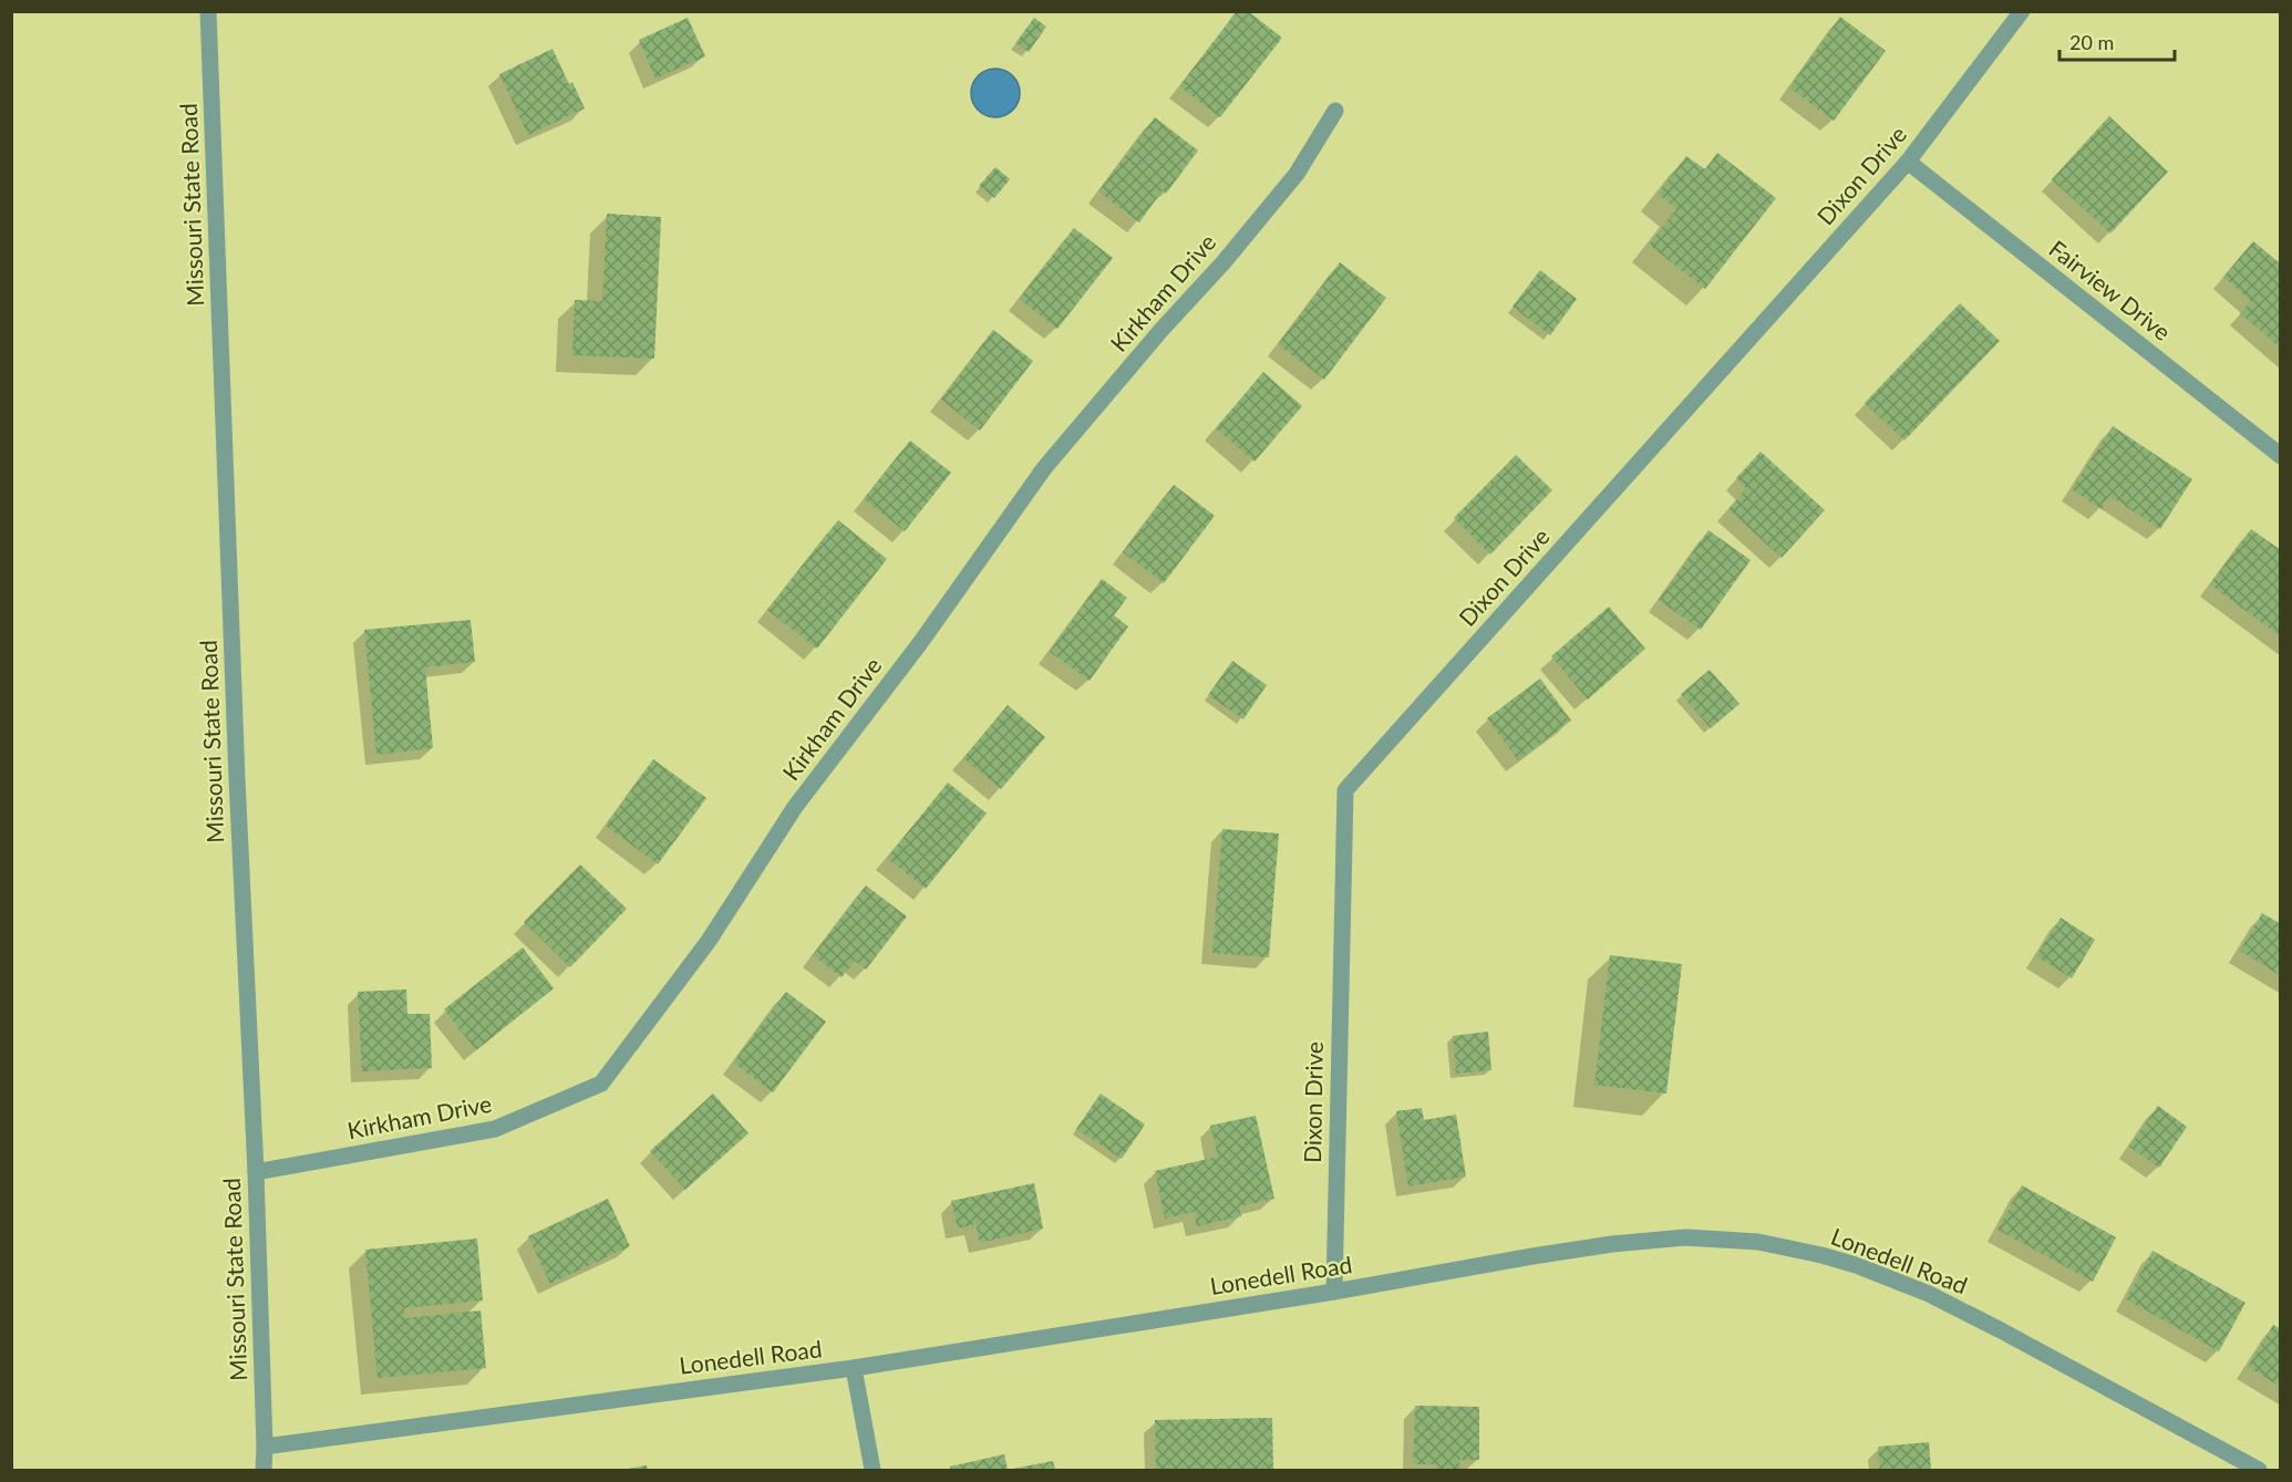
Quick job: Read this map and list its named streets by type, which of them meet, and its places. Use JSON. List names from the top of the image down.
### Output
{
  "streets": {
    "street": [
      "Dixon Drive",
      "Missouri State Road",
      "Fairview Drive",
      "Kirkham Drive",
      "Lonedell Road"
    ]
  },
  "crossings": [
    ["Dixon Drive", "Fairview Drive"],
    ["Dixon Drive", "Lonedell Road"],
    ["Missouri State Road", "Kirkham Drive"],
    ["Missouri State Road", "Lonedell Road"]
  ],
  "scale_bar": "20 m"
}
